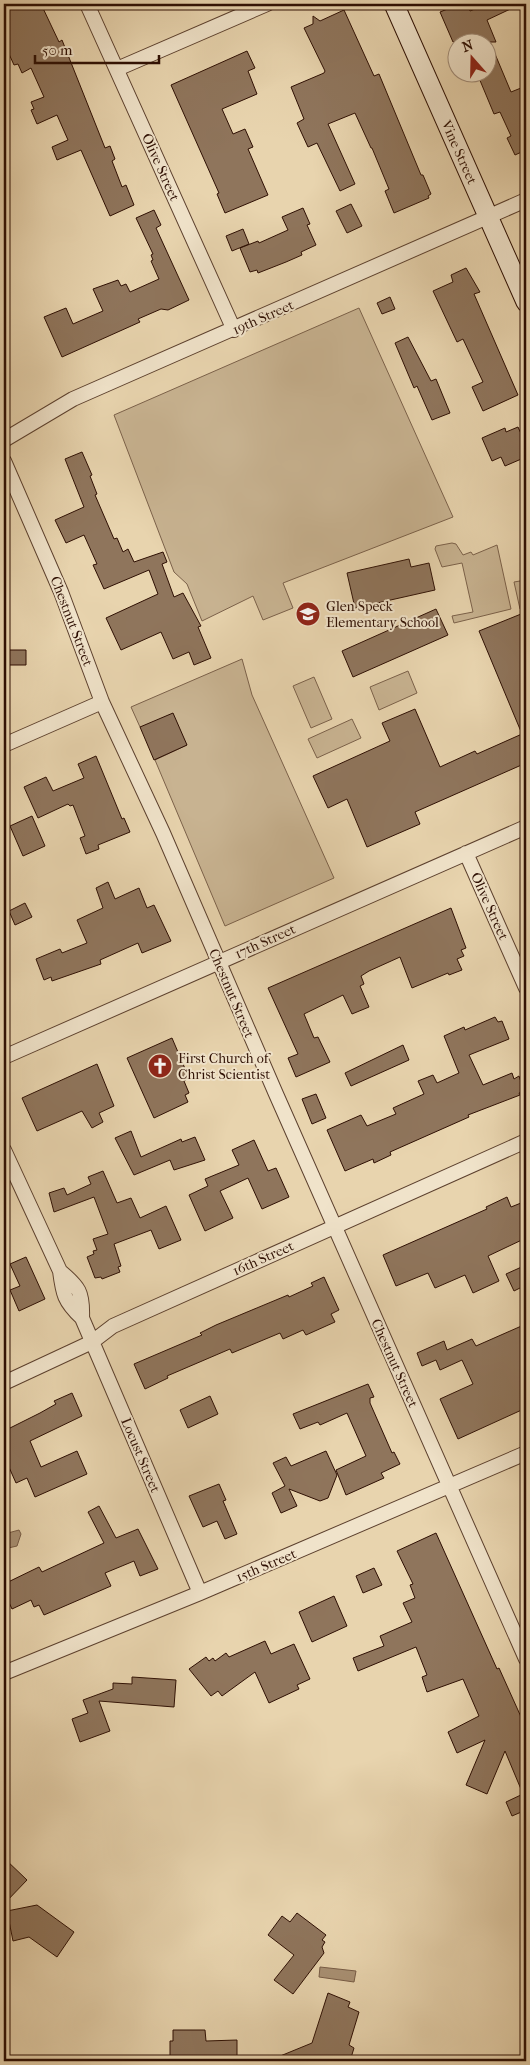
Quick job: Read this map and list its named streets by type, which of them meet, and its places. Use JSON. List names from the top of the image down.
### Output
{
  "streets": {
    "street": [
      "Vine Street",
      "Olive Street",
      "19th Street",
      "Chestnut Street",
      "17th Street",
      "16th Street",
      "Locust Street",
      "15th Street"
    ]
  },
  "crossings": [
    ["Vine Street", "19th Street"],
    ["Olive Street", "19th Street"],
    ["Olive Street", "17th Street"],
    ["Chestnut Street", "17th Street"],
    ["Chestnut Street", "16th Street"],
    ["Chestnut Street", "15th Street"],
    ["16th Street", "Locust Street"],
    ["Locust Street", "15th Street"]
  ],
  "places": {
    "school or university": ["Glen Speck Elementary School"],
    "church": ["First Church of Christ Scientist"]
  },
  "scale_bar": "50 m",
  "north": "top"
}
